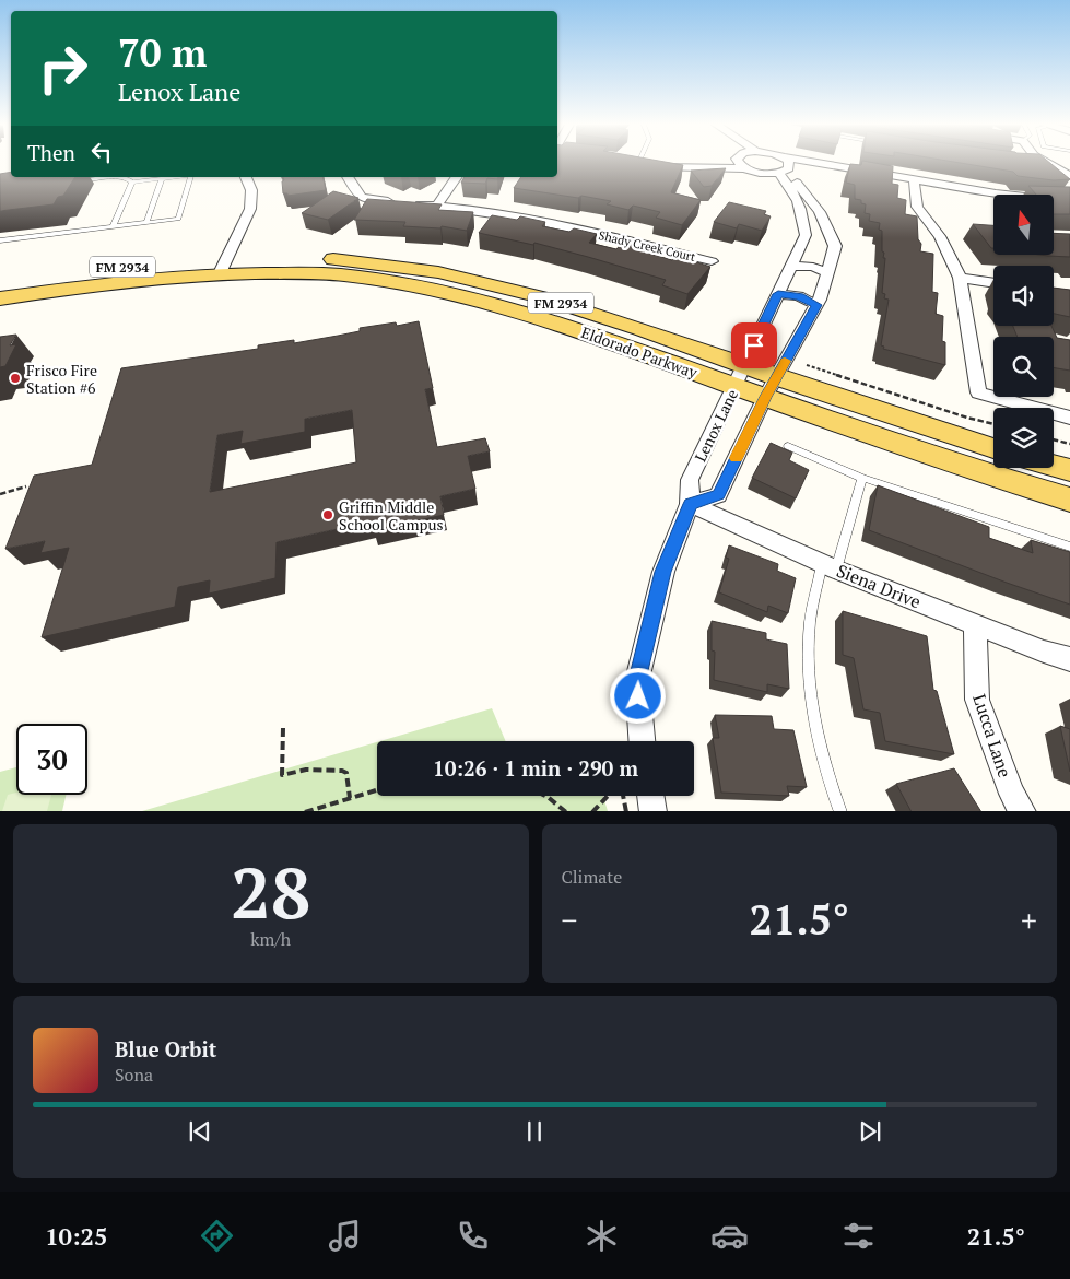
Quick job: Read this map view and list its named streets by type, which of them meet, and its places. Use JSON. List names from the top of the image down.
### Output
{
  "streets": {
    "main road": ["FM 2934", "Eldorado Parkway"],
    "street": [
      "Shady Creek Court",
      "Lenox Lane",
      "Siena Drive",
      "Lucca Lane"
    ]
  },
  "crossings": [
    ["Eldorado Parkway", "Lenox Lane"],
    ["Lenox Lane", "Siena Drive"],
    ["Siena Drive", "Lucca Lane"]
  ],
  "places": ["Frisco Fire Station #6", "Griffin Middle School Campus"],
  "north": "top",
  "page": {
    "turn": ["70 m", "Lenox Lane"],
    "then": "Then",
    "limit": "30",
    "trip": "10:26 · 1 min · 290 m",
    "tile": [
      ["28", "km/h"],
      "Climate"
    ],
    "heat": ["−", "21.5°", "+"],
    "song": ["Blue Orbit", "Sona"],
    "tabs": ["10:25", "21.5°"]
  }
}
